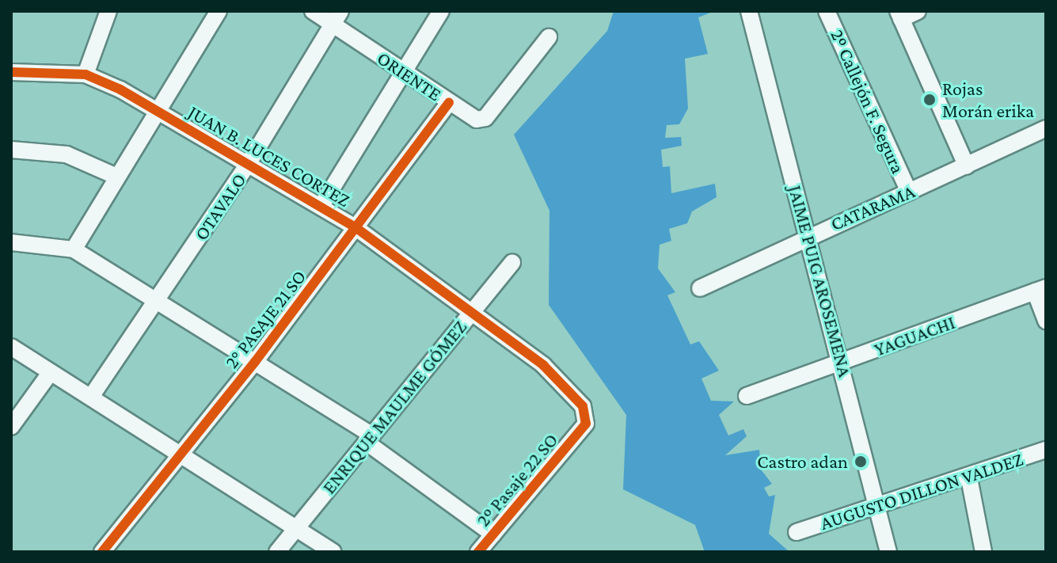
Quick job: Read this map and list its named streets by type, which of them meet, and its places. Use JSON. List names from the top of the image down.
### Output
{
  "streets": {
    "street": [
      "ORIENTE",
      "2º Callejón F. Segura",
      "JUAN B. LUCES CORTEZ",
      "OTAVALO",
      "CATARAMA",
      "JAIME PUIG AROSEMENA",
      "2° PASAJE 21 SO",
      "YAGUACHI",
      "ENRIQUE MAULME GÓMEZ",
      "2º Pasaje 22 SO",
      "AUGUSTO DILLON VALDEZ"
    ]
  },
  "crossings": [
    ["ORIENTE", "OTAVALO"],
    ["ORIENTE", "2° PASAJE 21 SO"],
    ["2º Callejón F. Segura", "CATARAMA"],
    ["JUAN B. LUCES CORTEZ", "OTAVALO"],
    ["JUAN B. LUCES CORTEZ", "2° PASAJE 21 SO"],
    ["JUAN B. LUCES CORTEZ", "ENRIQUE MAULME GÓMEZ"],
    ["JUAN B. LUCES CORTEZ", "2º Pasaje 22 SO"],
    ["CATARAMA", "JAIME PUIG AROSEMENA"],
    ["JAIME PUIG AROSEMENA", "YAGUACHI"],
    ["JAIME PUIG AROSEMENA", "AUGUSTO DILLON VALDEZ"]
  ],
  "places": ["Rojas Morán erika", "Castro adan"]
}
